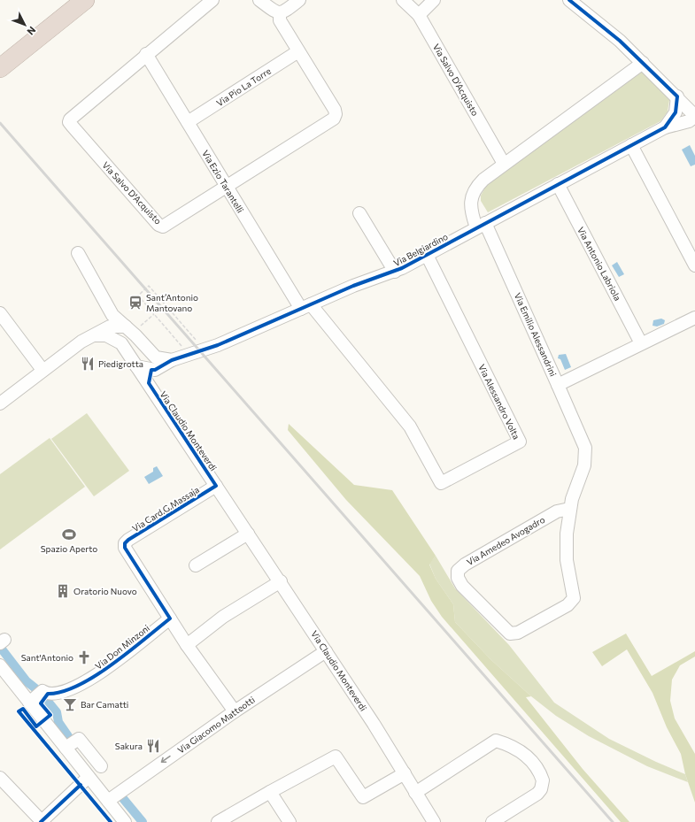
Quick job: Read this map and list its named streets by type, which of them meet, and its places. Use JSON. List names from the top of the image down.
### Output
{
  "streets": {
    "street": [
      "Via Salvo D'Acquisto",
      "Via Pio La Torre",
      "Via Ezio Tarantelli",
      "Via Belgiardino",
      "Via Antonio Labriola",
      "Via Emilio Alessandrini",
      "Via Alessandro Volta",
      "Via Claudio Monteverdi",
      "Via Card.G.Massaja",
      "Via Amedeo Avogadro",
      "Via Don Minzoni",
      "Via Giacomo Matteotti"
    ]
  },
  "crossings": [
    ["Via Salvo D'Acquisto", "Via Pio La Torre"],
    ["Via Salvo D'Acquisto", "Via Ezio Tarantelli"],
    ["Via Pio La Torre", "Via Ezio Tarantelli"],
    ["Via Ezio Tarantelli", "Via Belgiardino"],
    ["Via Ezio Tarantelli", "Via Alessandro Volta"],
    ["Via Belgiardino", "Via Antonio Labriola"],
    ["Via Belgiardino", "Via Emilio Alessandrini"],
    ["Via Belgiardino", "Via Alessandro Volta"],
    ["Via Antonio Labriola", "Via Emilio Alessandrini"],
    ["Via Emilio Alessandrini", "Via Amedeo Avogadro"],
    ["Via Claudio Monteverdi", "Via Card.G.Massaja"],
    ["Via Claudio Monteverdi", "Via Giacomo Matteotti"],
    ["Via Card.G.Massaja", "Via Don Minzoni"],
    ["Via Card.G.Massaja", "Via Giacomo Matteotti"]
  ],
  "places": {
    "station": ["Sant’Antonio Mantovano"],
    "restaurant": ["Piedigrotta", "Sakura"],
    "sports": ["Spazio Aperto"],
    "building": ["Oratorio Nuovo"],
    "church": ["Sant'Antonio"],
    "bar": ["Bar Camatti"]
  },
  "north": "bottom right"
}
